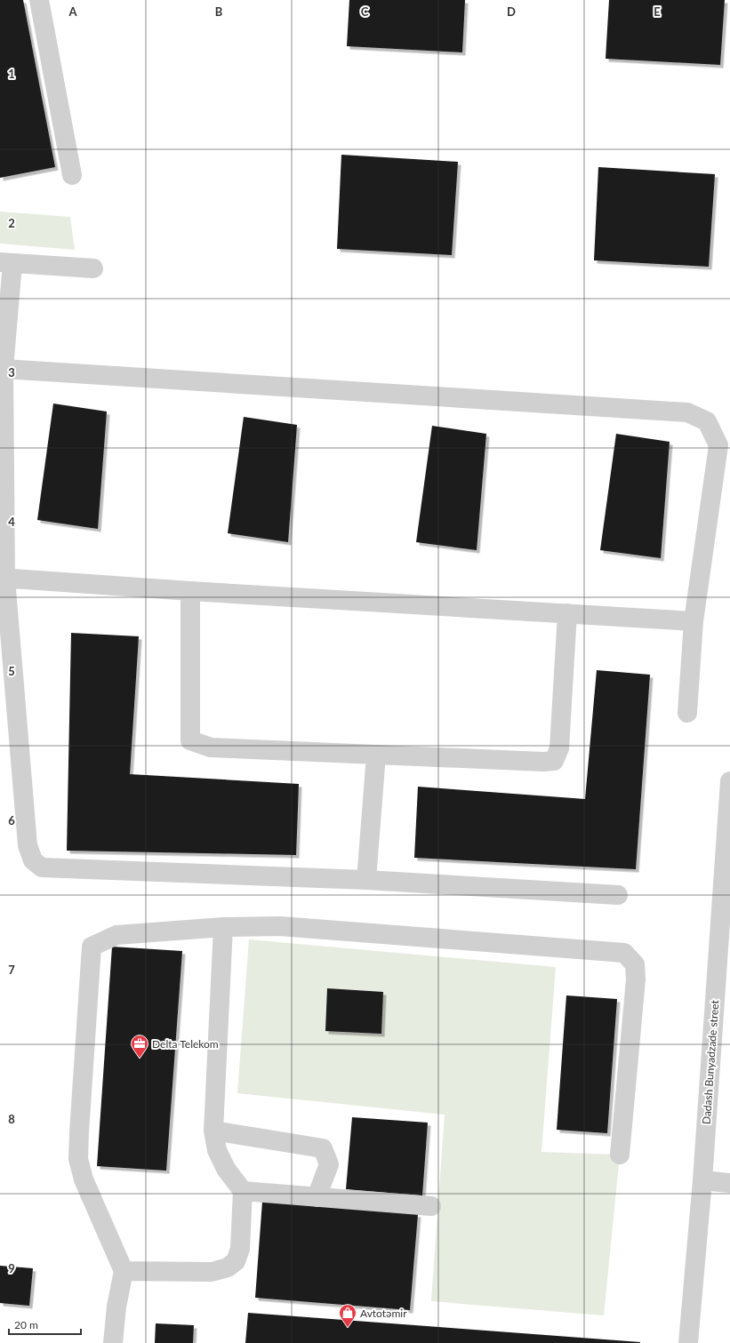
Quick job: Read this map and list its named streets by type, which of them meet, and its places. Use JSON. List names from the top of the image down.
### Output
{
  "streets": {
    "street": ["Dadash Bunyadzade street"]
  },
  "places": {
    "office": ["Delta Telekom"],
    "shop": ["Avtotəmir"]
  },
  "scale_bar": "20 m",
  "grid": {
    "columns": [
      "A",
      "B",
      "C",
      "D",
      "E"
    ],
    "rows": [
      "1",
      "2",
      "3",
      "4",
      "5",
      "6",
      "7",
      "8",
      "9"
    ]
  }
}
